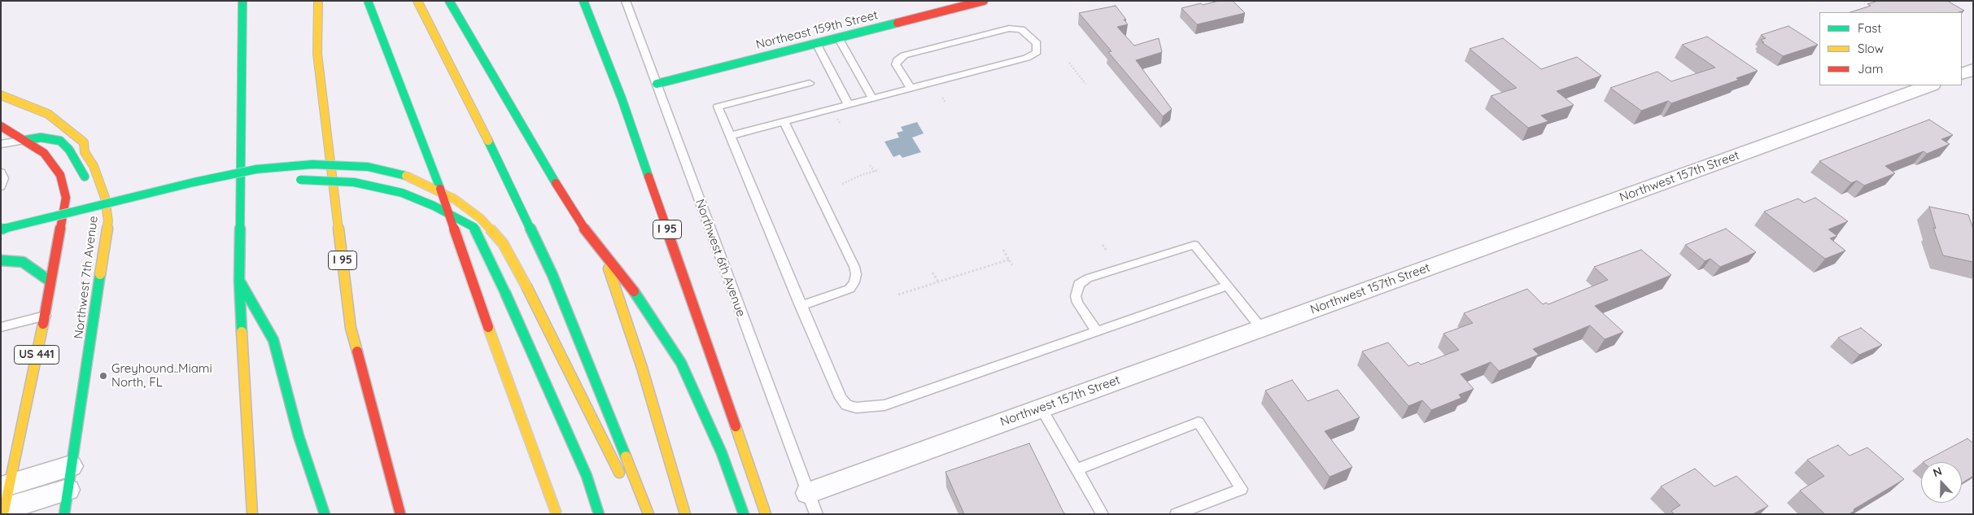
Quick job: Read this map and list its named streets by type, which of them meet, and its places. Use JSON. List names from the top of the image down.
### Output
{
  "streets": {
    "main road": [
      "Northeast 159th Street",
      "I 95",
      "Northwest 7th Avenue",
      "US 441"
    ],
    "street": ["Northwest 157th Street"],
    "lane": ["Northwest 6th Avenue"]
  },
  "crossings": [
    ["Northeast 159th Street", "Northwest 6th Avenue"],
    ["Northwest 157th Street", "Northwest 6th Avenue"]
  ],
  "places": ["Greyhound..Miami North, FL"],
  "legend": ["Fast", "Slow", "Jam"],
  "north": "top"
}
